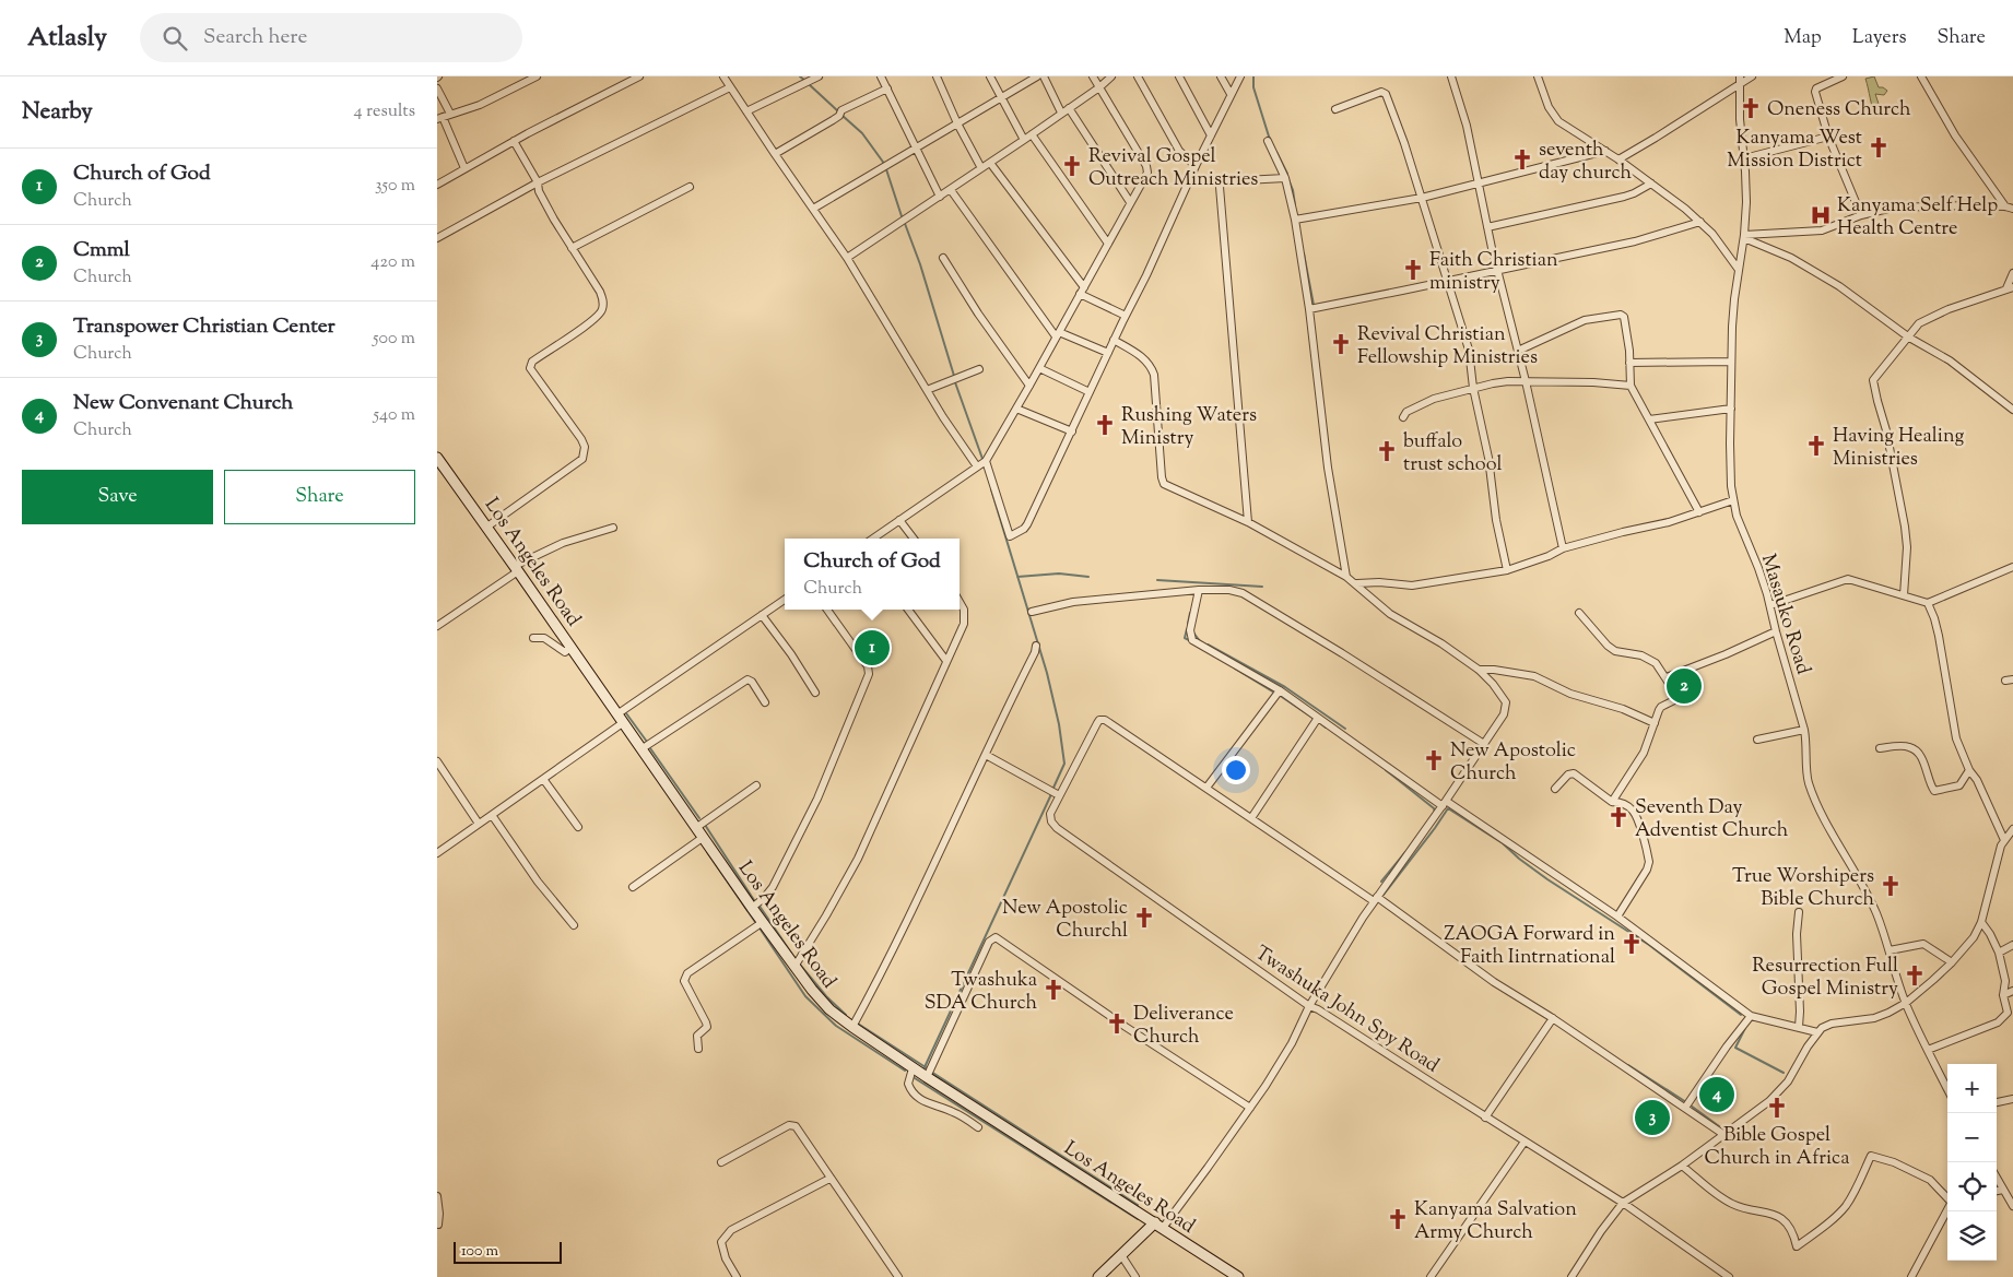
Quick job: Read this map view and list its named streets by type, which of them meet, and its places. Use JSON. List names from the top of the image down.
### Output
{
  "streets": {
    "main road": ["Los Angeles Road"],
    "street": ["Masauko Road", "Twashuka John Spy Road"]
  },
  "places": {
    "church": [
      "Oneness Church",
      "Kanyama West Mission District",
      "seventh day church",
      "Revival Gospel Outreach Ministries",
      "Faith Christian ministry",
      "Revival Christian Fellowship Ministries",
      "Rushing Waters Ministry",
      "Having Healing Ministries",
      "buffalo trust school",
      "New Apostolic Church",
      "Seventh Day Adventist Church",
      "True Worshipers Bible Church",
      "New Apostolic Churchl",
      "ZAOGA Forward in Faith Iintrnational",
      "Resurrection Full Gospel Ministry",
      "Twashuka SDA Church",
      "Deliverance Church",
      "Bible Gospel Church in Africa",
      "Kanyama Salvation Army Church"
    ],
    "hospital": ["Kanyama Self Help Health Centre"]
  },
  "scale_bar": "100 m",
  "page": {
    "header": "Atlasly",
    "search": "Search here",
    "nav": ["Map", "Layers", "Share"],
    "heading": ["Nearby", "4 results"],
    "list": [
      {
        "mark": "1",
        "name": "Church of God",
        "note": "Church",
        "value": "350 m"
      },
      {
        "mark": "2",
        "name": "Cmml",
        "note": "Church",
        "value": "420 m"
      },
      {
        "mark": "3",
        "name": "Transpower Christian Center",
        "note": "Church",
        "value": "500 m"
      },
      {
        "mark": "4",
        "name": "New Convenant Church",
        "note": "Church",
        "value": "540 m"
      }
    ],
    "buttons": ["Save", "Share"],
    "popup": ["Church of God", "Church"],
    "pins": [
      "1",
      "2",
      "4",
      "3"
    ],
    "map_buttons": ["+", "−"],
    "scale": "100 m"
  }
}
